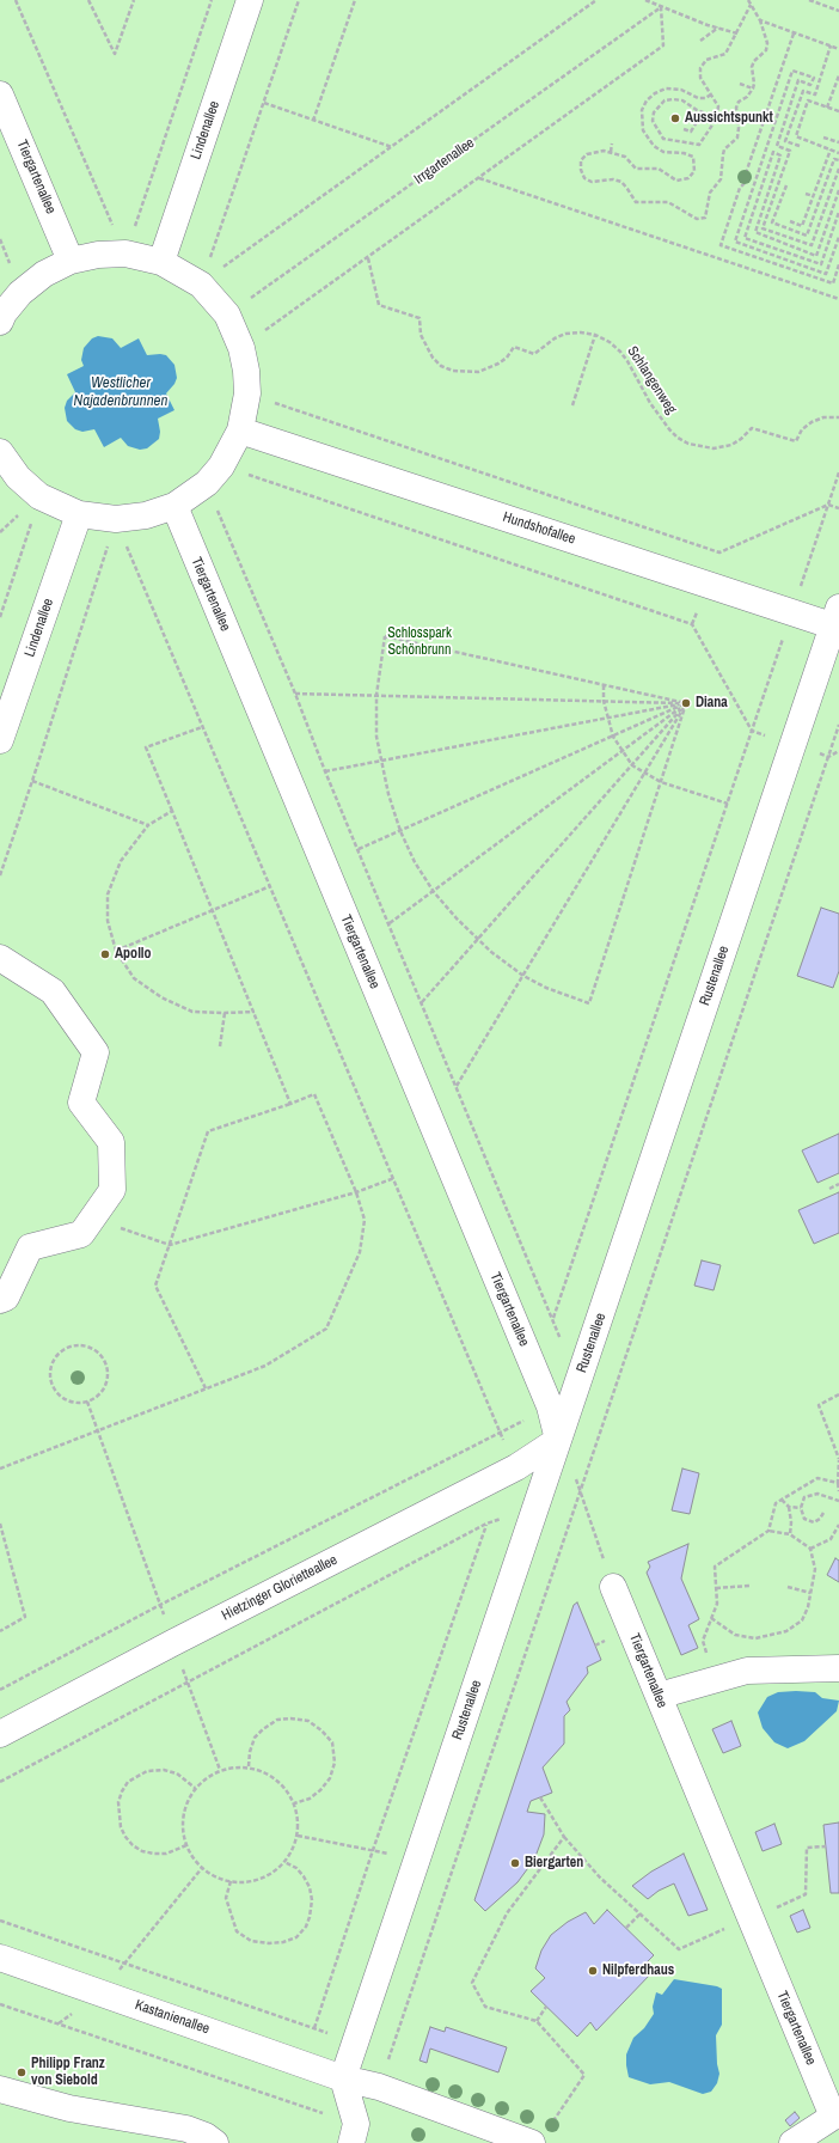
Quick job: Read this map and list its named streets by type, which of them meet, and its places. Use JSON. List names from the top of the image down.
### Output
{
  "streets": {
    "street": [
      "Lindenallee",
      "Tiergartenallee",
      "Hundshofallee",
      "Rustenallee",
      "Hietzinger Glorietteallee",
      "Kastanienallee"
    ],
    "path": ["Irrgartenallee", "Schlangenweg"]
  },
  "crossings": [
    ["Tiergartenallee", "Rustenallee"],
    ["Tiergartenallee", "Hietzinger Glorietteallee"],
    ["Hundshofallee", "Rustenallee"],
    ["Rustenallee", "Hietzinger Glorietteallee"],
    ["Rustenallee", "Kastanienallee"]
  ],
  "water": ["Westlicher Najadenbrunnen"],
  "parks": ["Schlosspark Schönbrunn"],
  "places": [
    "Aussichtspunkt",
    "Diana",
    "Apollo",
    "Biergarten",
    "Nilpferdhaus",
    "Philipp Franz von Siebold"
  ]
}
